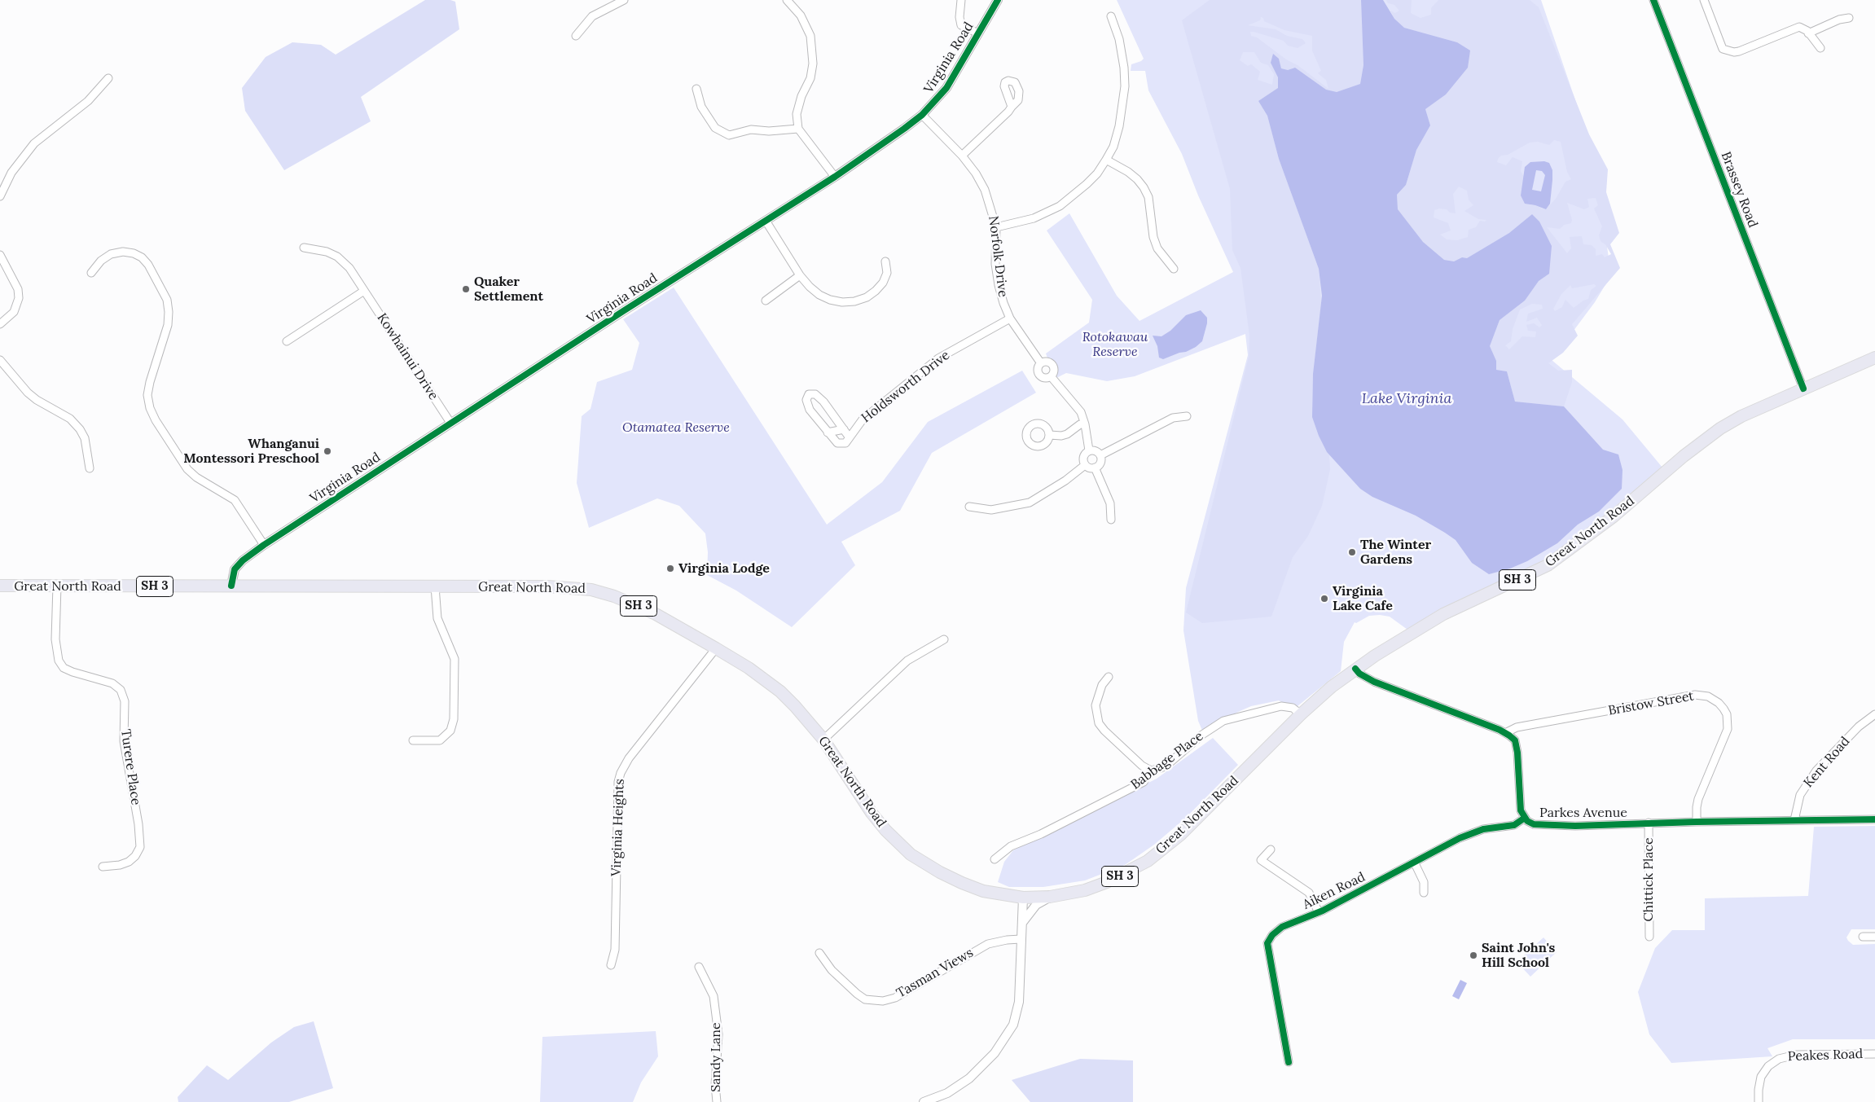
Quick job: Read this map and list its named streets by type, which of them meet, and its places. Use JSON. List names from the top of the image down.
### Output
{
  "streets": {
    "highway": ["Great North Road", "SH 3"],
    "street": [
      "Virginia Road",
      "Brassey Road",
      "Norfolk Drive",
      "Kowhainui Drive",
      "Holdsworth Drive",
      "Bristow Street",
      "Babbage Place",
      "Kent Road",
      "Turere Place",
      "Parkes Avenue",
      "Virginia Heights",
      "Chittick Place",
      "Aiken Road",
      "Tasman Views",
      "Peakes Road",
      "Sandy Lane"
    ]
  },
  "crossings": [
    ["Virginia Road", "Norfolk Drive"],
    ["Virginia Road", "Kowhainui Drive"],
    ["Virginia Road", "Great North Road"],
    ["Brassey Road", "Great North Road"],
    ["Norfolk Drive", "Holdsworth Drive"],
    ["Great North Road", "Babbage Place"],
    ["Great North Road", "Turere Place"],
    ["Great North Road", "Virginia Heights"],
    ["Bristow Street", "Parkes Avenue"],
    ["Kent Road", "Parkes Avenue"],
    ["Parkes Avenue", "Chittick Place"],
    ["Parkes Avenue", "Aiken Road"]
  ],
  "water": ["Lake Virginia"],
  "parks": ["Rotokawau Reserve", "Otamatea Reserve"],
  "places": [
    "Quaker Settlement",
    "Whanganui Montessori Preschool",
    "The Winter Gardens",
    "Virginia Lodge",
    "Virginia Lake Cafe",
    "Saint John's Hill School"
  ]
}
